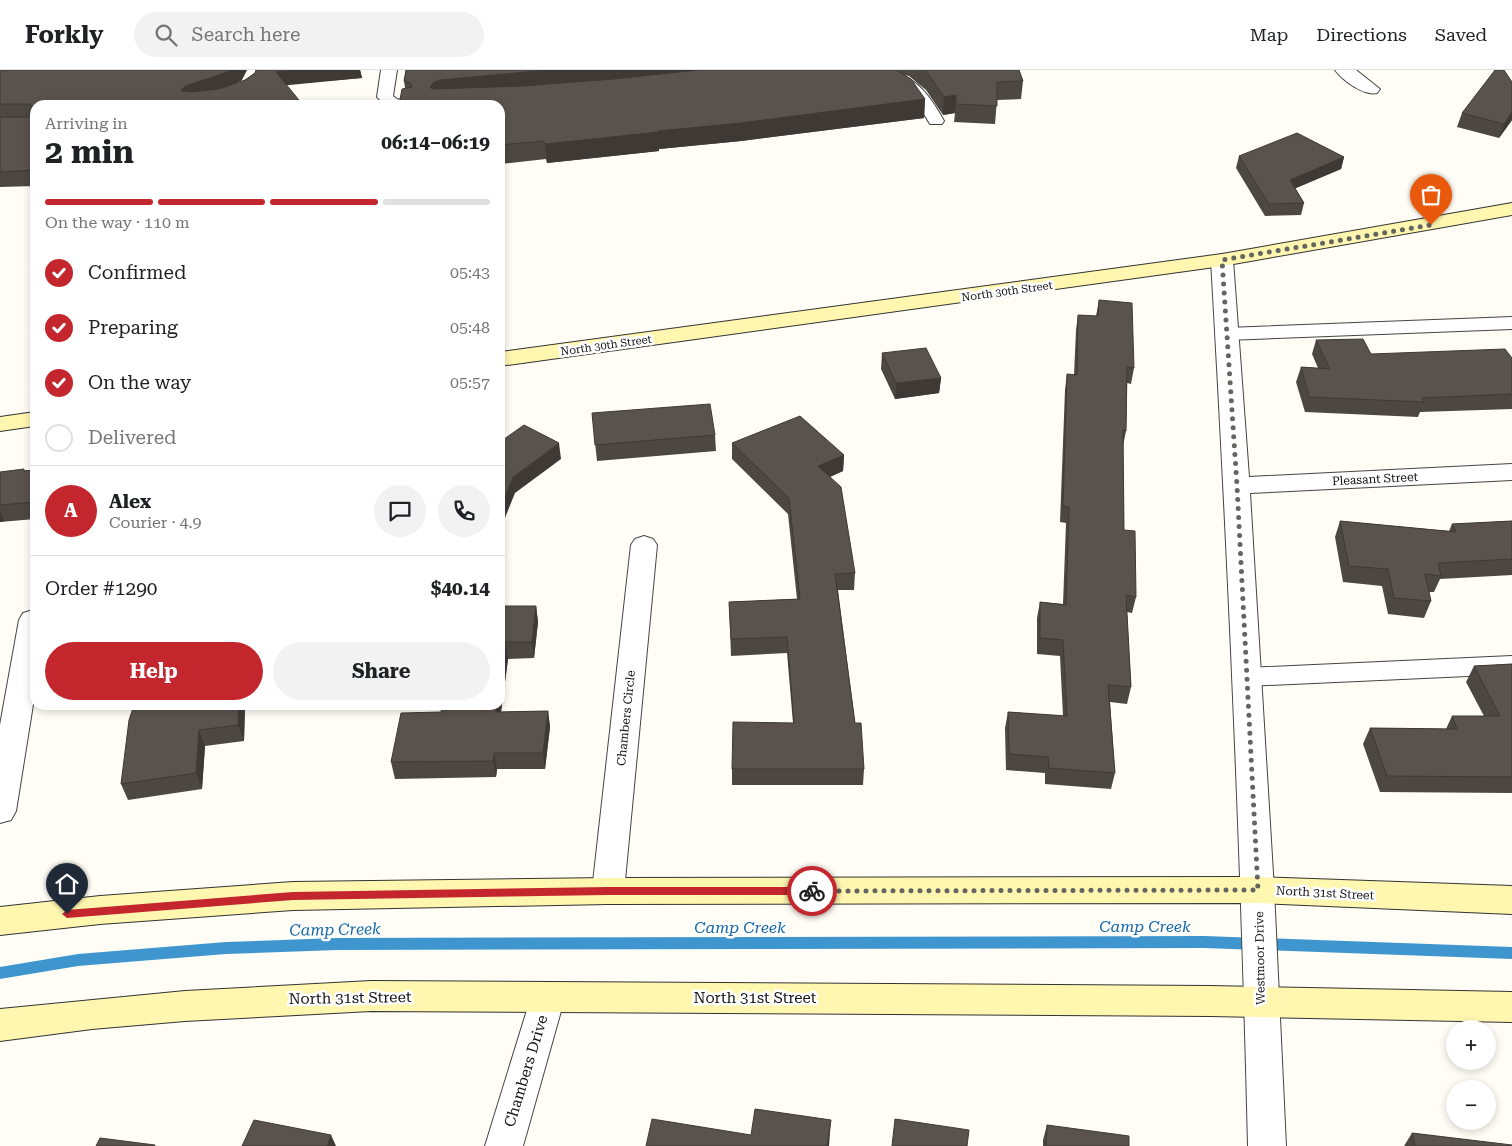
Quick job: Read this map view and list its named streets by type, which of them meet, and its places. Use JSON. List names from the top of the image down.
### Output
{
  "streets": {
    "main road": ["North 30th Street", "North 31st Street"],
    "street": [
      "Pleasant Street",
      "Chambers Circle",
      "Westmoor Drive",
      "Chambers Drive"
    ]
  },
  "crossings": [
    ["North 30th Street", "Westmoor Drive"],
    ["Pleasant Street", "Westmoor Drive"],
    ["Chambers Circle", "North 31st Street"],
    ["North 31st Street", "Westmoor Drive"],
    ["North 31st Street", "Chambers Drive"]
  ],
  "water": ["Camp Creek"],
  "page": {
    "header": "Forkly",
    "search": "Search here",
    "nav": ["Map", "Directions", "Saved"],
    "heading": ["2 min", "Arriving in", "06:14–06:19"],
    "panel": [
      "Alex",
      "Courier · 4.9",
      "Order #1290",
      "$40.14"
    ],
    "bar": "On the way · 110 m",
    "list": [
      ["Confirmed", "05:43"],
      ["Preparing", "05:48"],
      ["On the way", "05:57"],
      "Delivered"
    ],
    "round": "A",
    "buttons": ["Help", "Share"],
    "map_buttons": ["+", "−"]
  }
}
